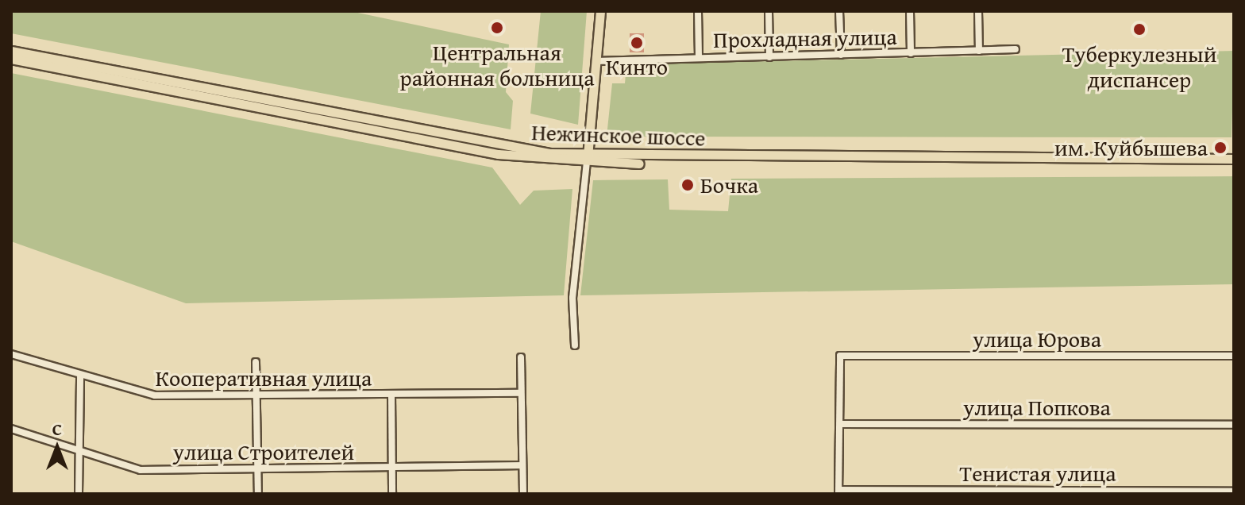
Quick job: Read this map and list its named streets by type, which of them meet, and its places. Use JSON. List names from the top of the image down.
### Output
{
  "streets": {
    "main road": ["Нежинское шоссе"],
    "street": [
      "Прохладная улица",
      "улица Юрова",
      "Кооперативная улица",
      "улица Попкова",
      "улица Строителей",
      "Тенистая улица"
    ]
  },
  "crossings": [
    ["улица Юрова", "улица Попкова"]
  ],
  "places": [
    "Центральная районная больница",
    "Туберкулезный диспансер",
    "Кинто",
    "им. Куйбышева",
    "Бочка"
  ],
  "north": "top"
}
